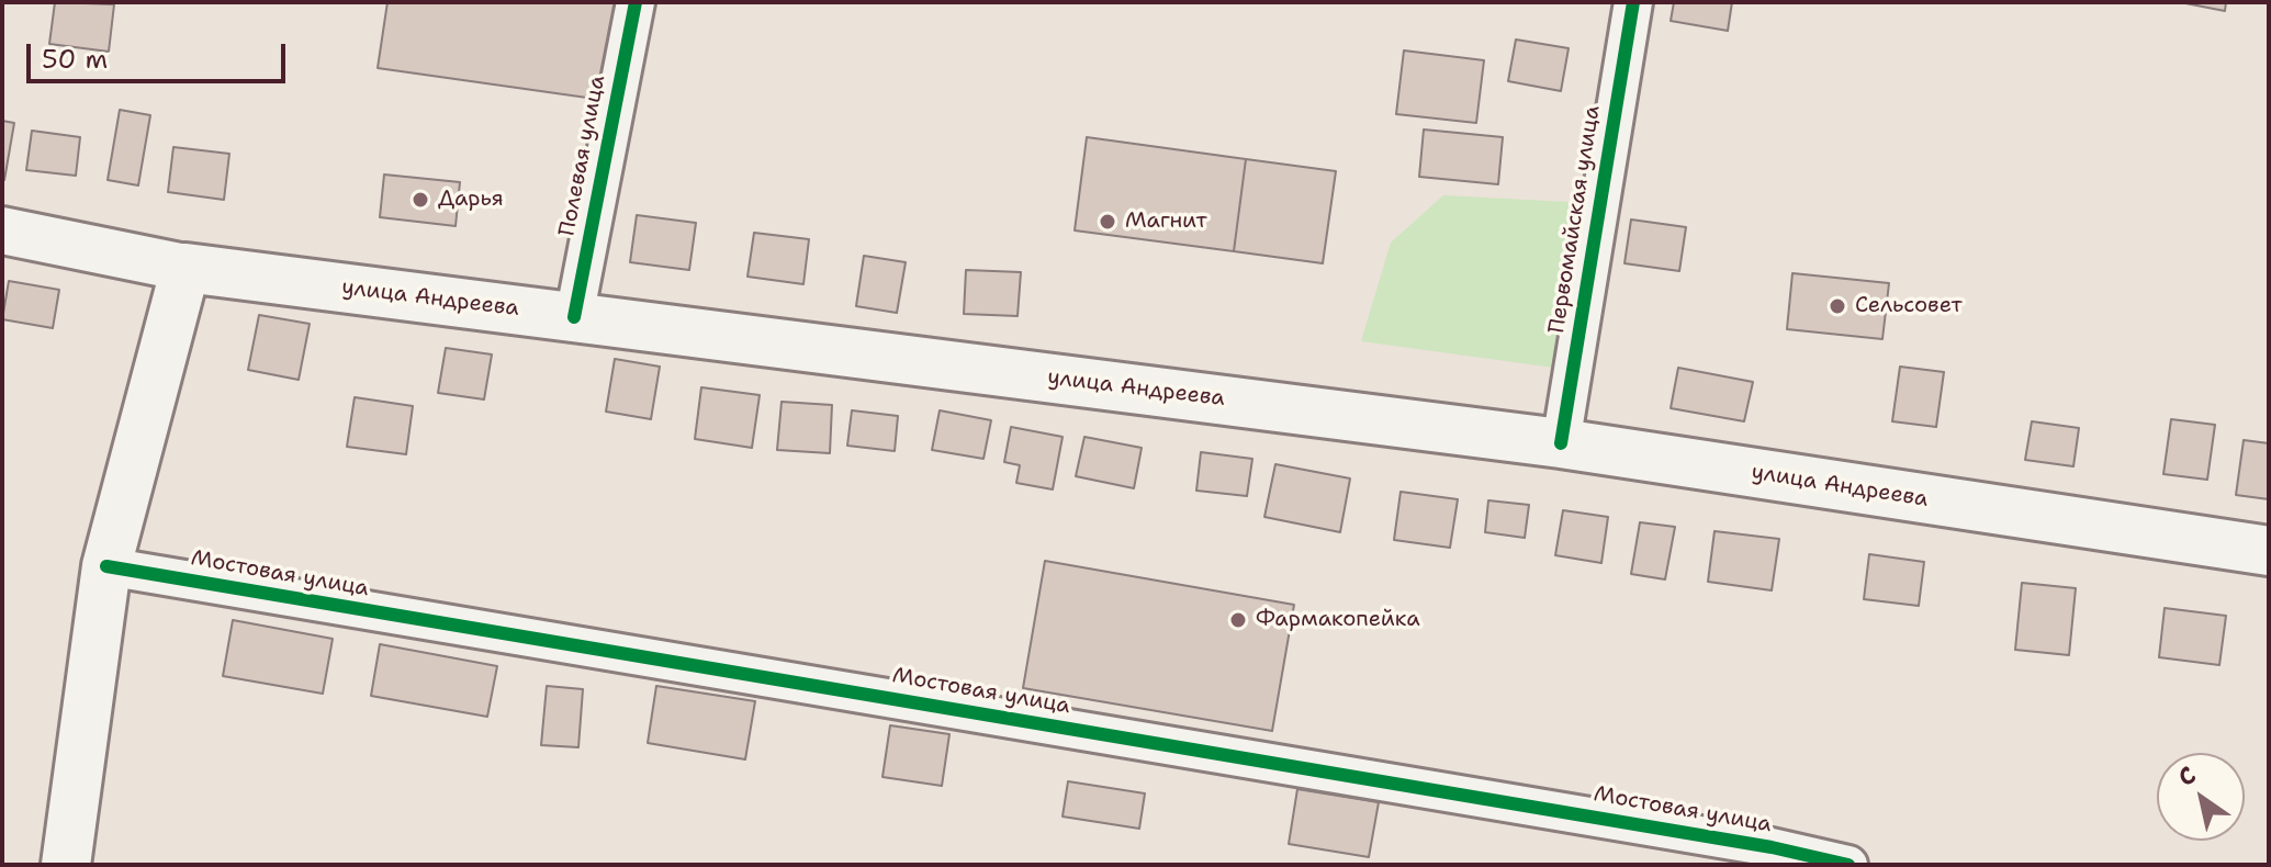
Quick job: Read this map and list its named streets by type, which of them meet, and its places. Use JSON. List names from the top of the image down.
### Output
{
  "streets": {
    "main road": ["улица Андреева"],
    "street": ["Полевая улица", "Первомайская улица", "Мостовая улица"]
  },
  "crossings": [
    ["Полевая улица", "улица Андреева"],
    ["Первомайская улица", "улица Андреева"]
  ],
  "places": [
    "Дарья",
    "Магнит",
    "Сельсовет",
    "Фармакопейка"
  ],
  "scale_bar": "50 m",
  "north": "top left"
}
